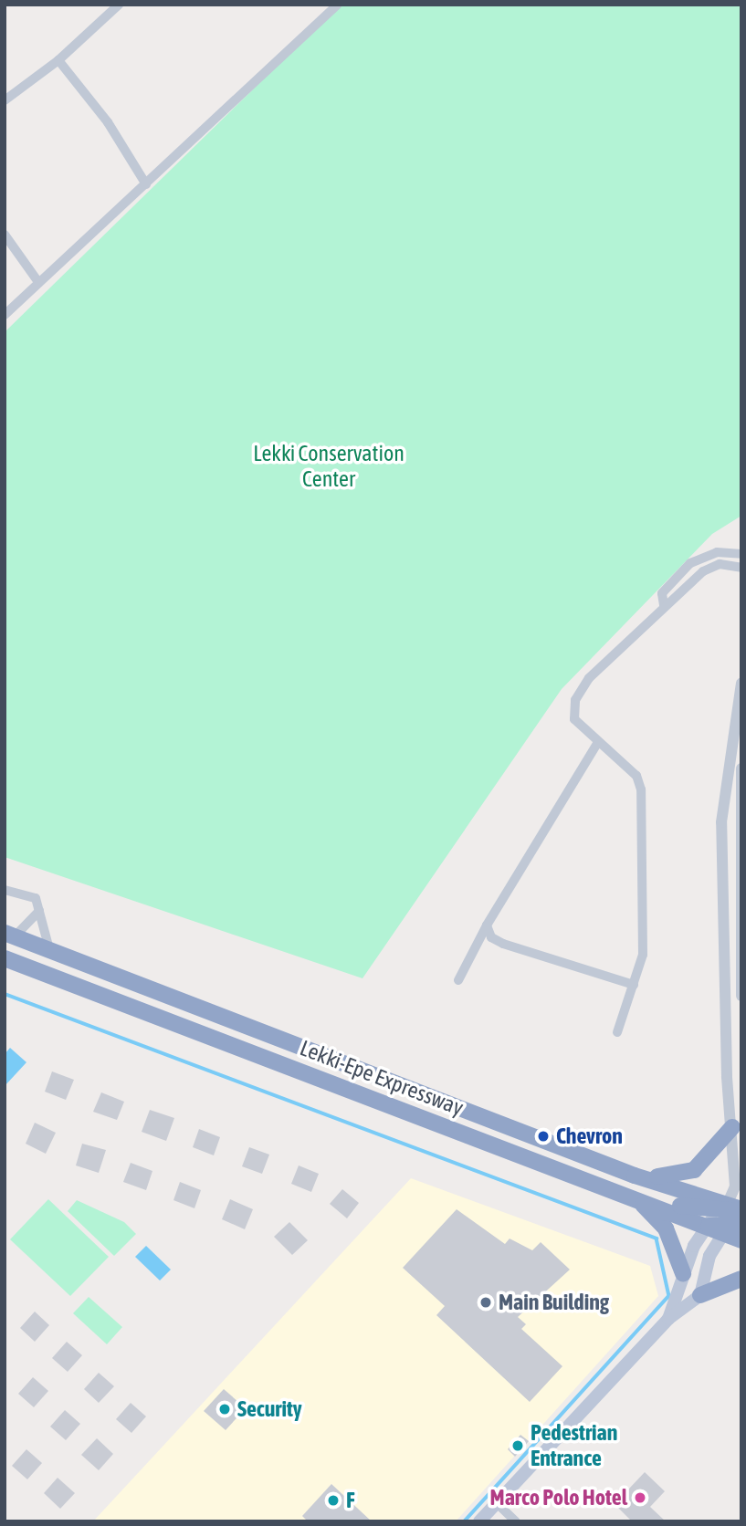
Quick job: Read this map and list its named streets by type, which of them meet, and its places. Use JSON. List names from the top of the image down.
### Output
{
  "streets": {
    "highway": ["Lekki-Epe Expressway"]
  },
  "parks": ["Lekki Conservation Center"],
  "places": [
    "Chevron",
    "Main Building",
    "Security",
    "Pedestrian Entrance",
    "Marco Polo Hotel",
    "F"
  ]
}
